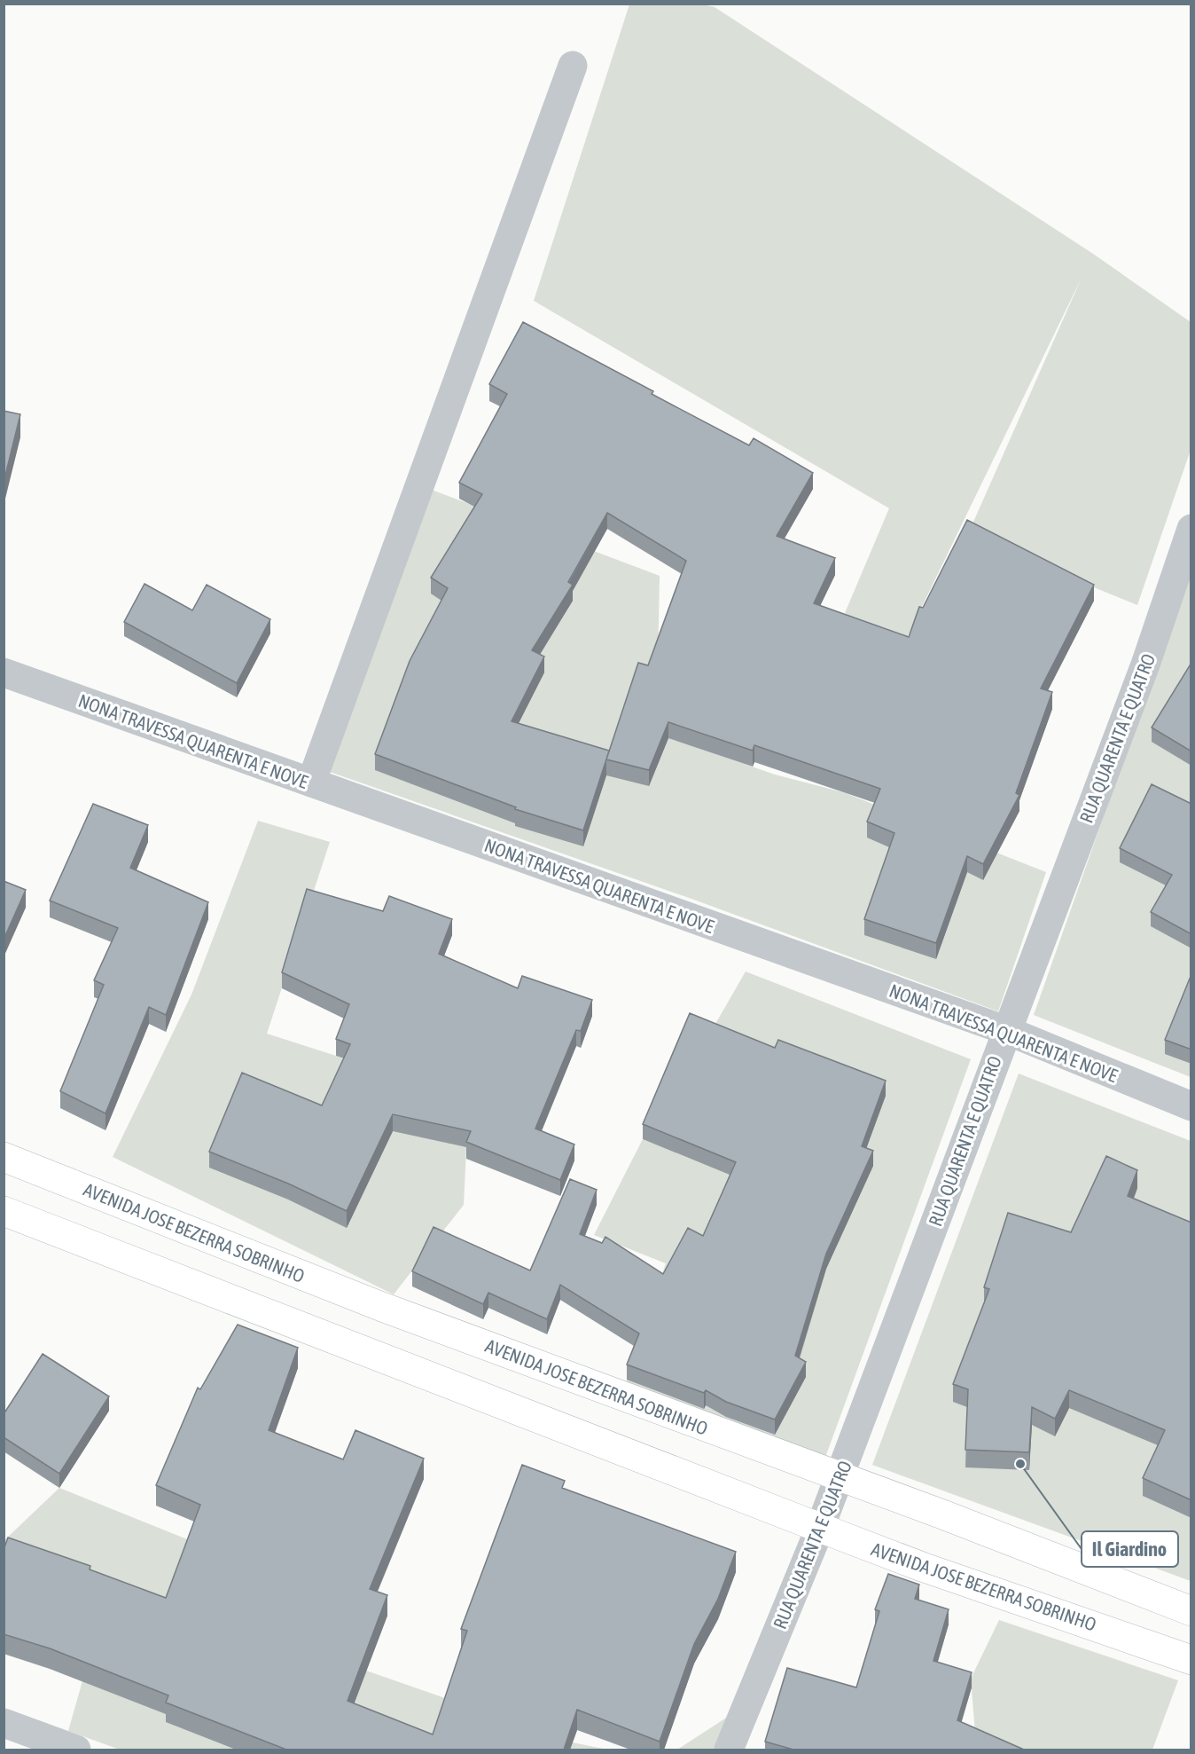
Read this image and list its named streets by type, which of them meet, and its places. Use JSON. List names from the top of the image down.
{
  "streets": {
    "main road": ["AVENIDA JOSE BEZERRA SOBRINHO"],
    "street": ["RUA QUARENTA E QUATRO", "NONA TRAVESSA QUARENTA E NOVE"]
  },
  "crossings": [
    ["RUA QUARENTA E QUATRO", "NONA TRAVESSA QUARENTA E NOVE"],
    ["RUA QUARENTA E QUATRO", "AVENIDA JOSE BEZERRA SOBRINHO"]
  ],
  "places": ["Il Giardino"]
}
